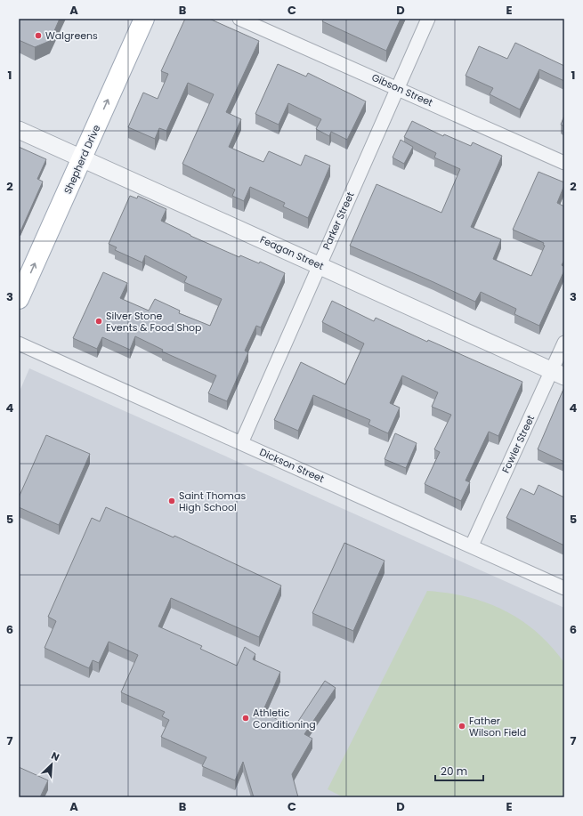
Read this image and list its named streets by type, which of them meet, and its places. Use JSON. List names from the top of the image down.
{
  "streets": {
    "main road": ["Shepherd Drive"],
    "street": [
      "Gibson Street",
      "Parker Street",
      "Feagan Street",
      "Fowler Street",
      "Dickson Street"
    ]
  },
  "crossings": [
    ["Gibson Street", "Parker Street"],
    ["Shepherd Drive", "Feagan Street"],
    ["Parker Street", "Feagan Street"],
    ["Parker Street", "Dickson Street"],
    ["Feagan Street", "Fowler Street"],
    ["Fowler Street", "Dickson Street"]
  ],
  "one_way": ["Shepherd Drive"],
  "places": [
    "Walgreens",
    "Silver Stone Events & Food Shop",
    "Saint Thomas High School",
    "Athletic Conditioning",
    "Father Wilson Field"
  ],
  "scale_bar": "20 m",
  "north": "top right",
  "grid": {
    "columns": [
      "A",
      "B",
      "C",
      "D",
      "E"
    ],
    "rows": [
      "1",
      "2",
      "3",
      "4",
      "5",
      "6",
      "7"
    ]
  }
}
